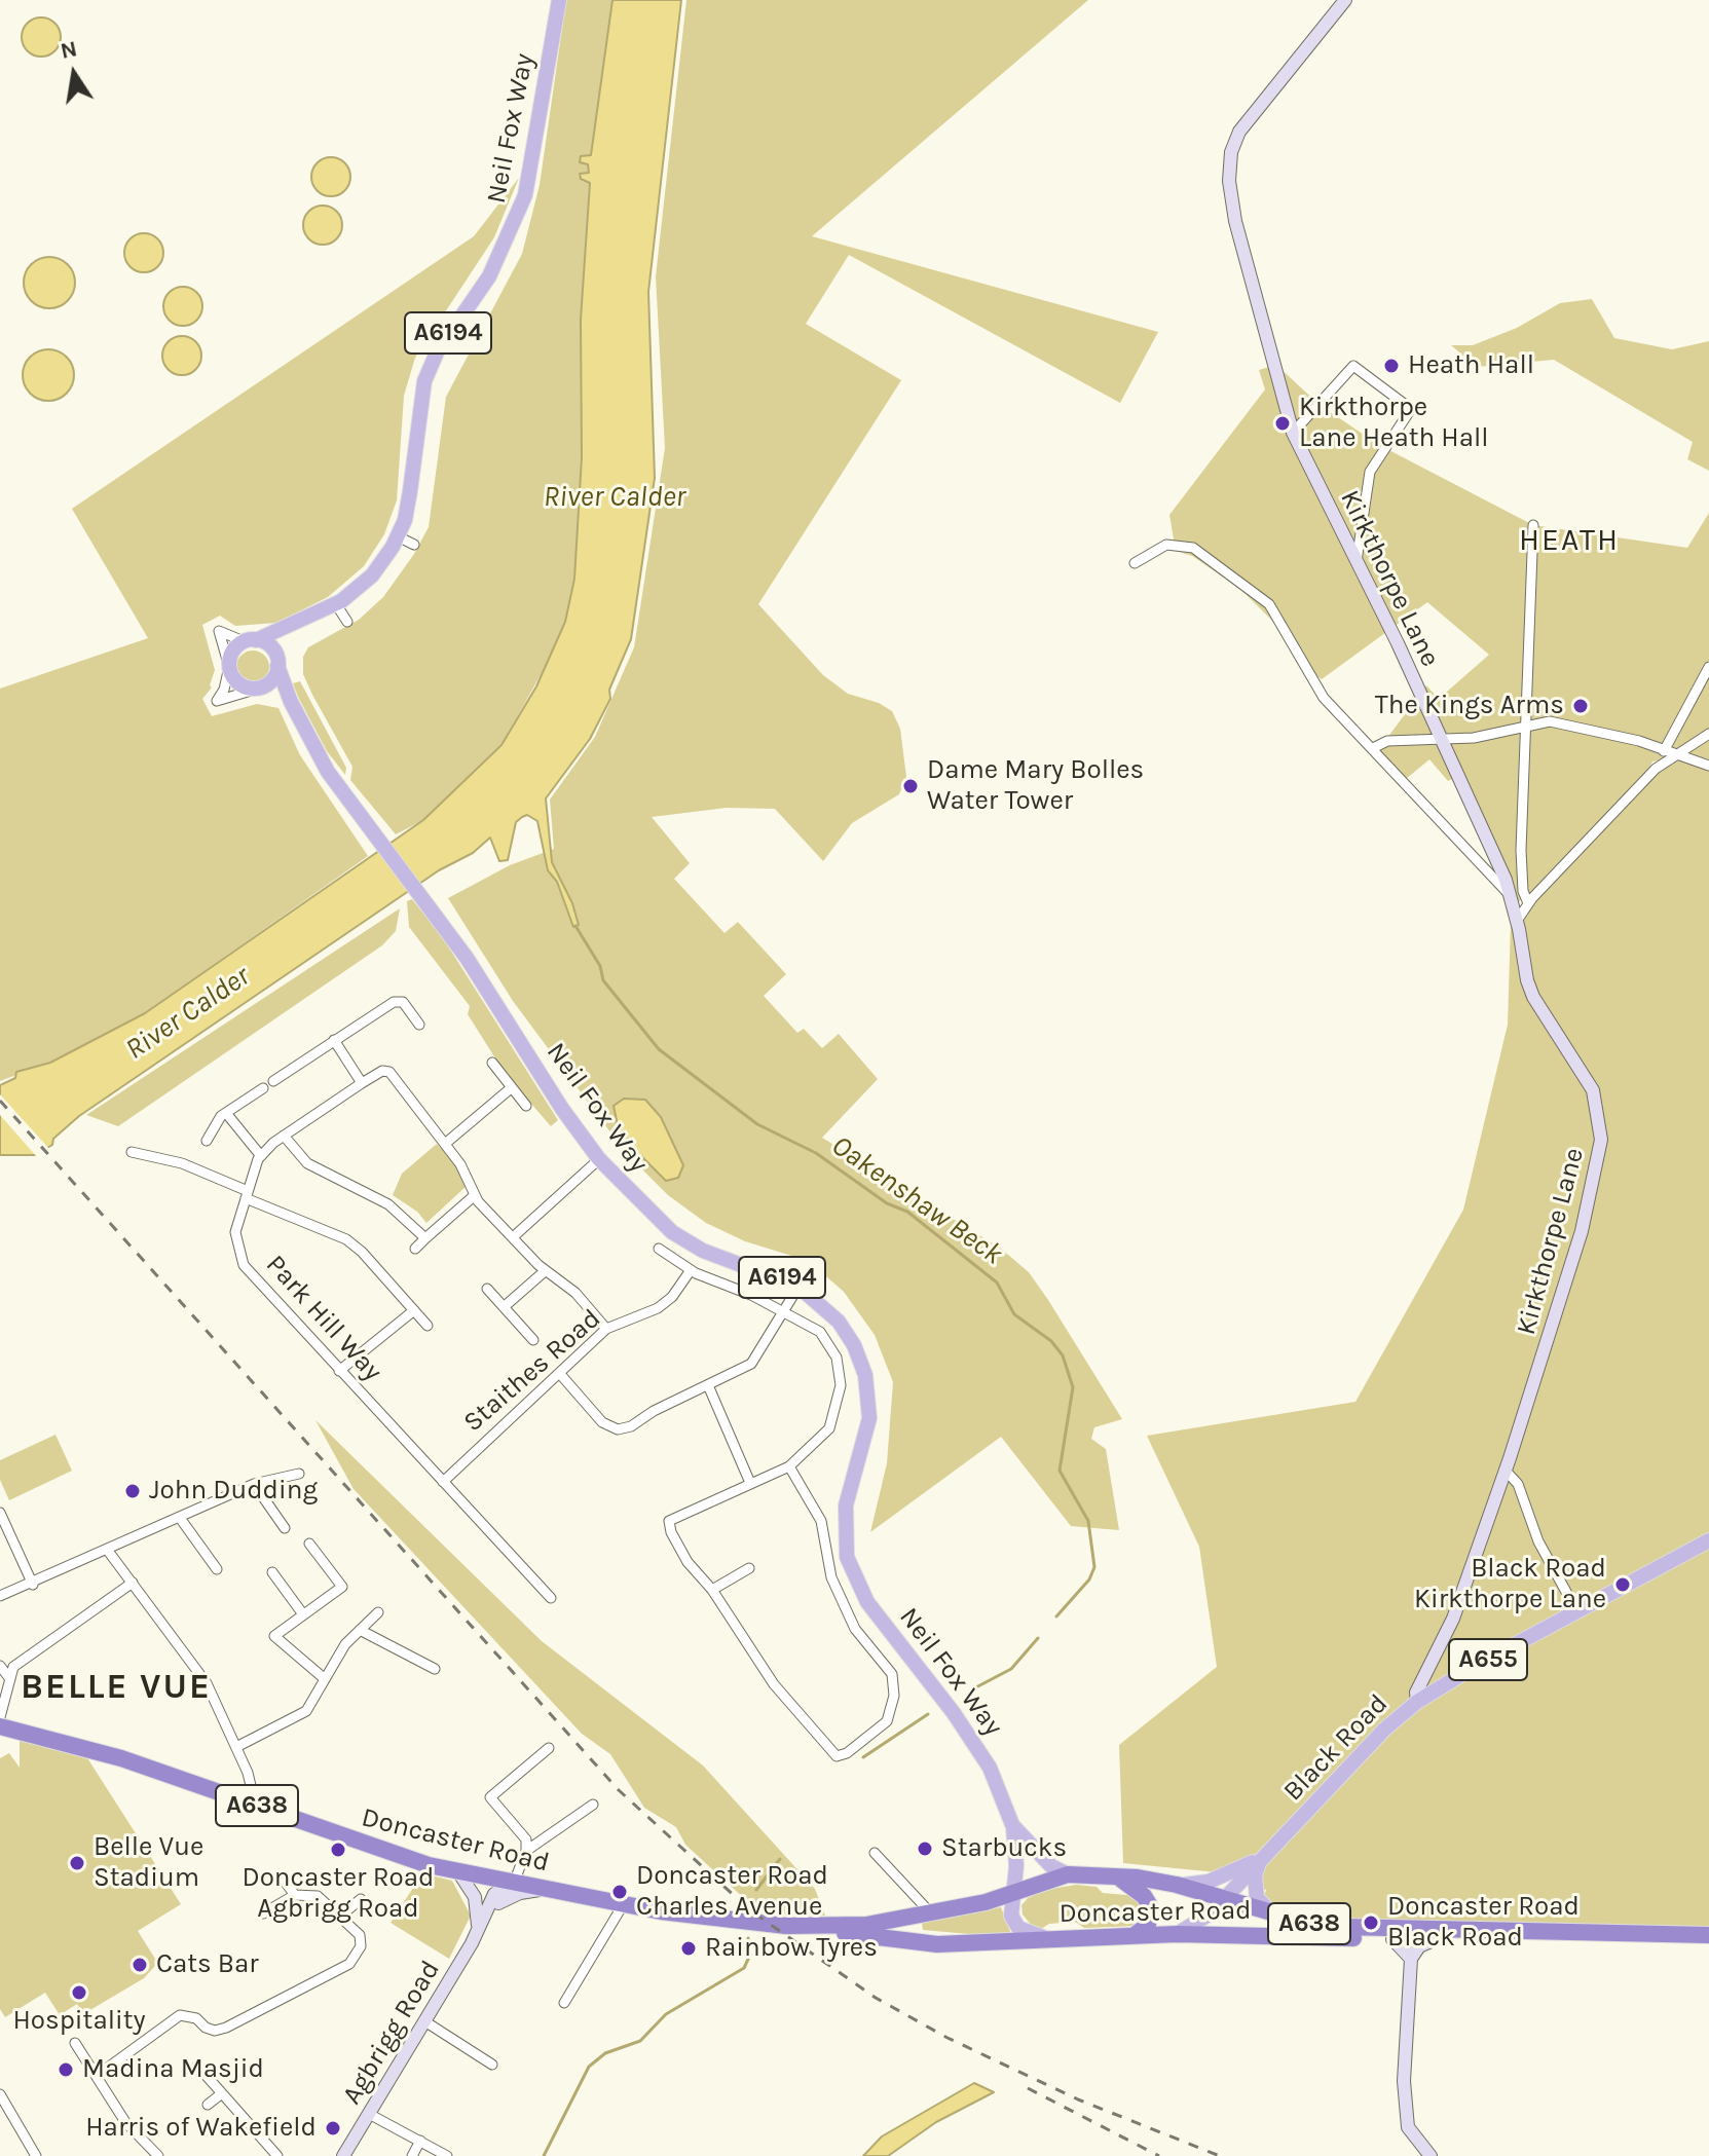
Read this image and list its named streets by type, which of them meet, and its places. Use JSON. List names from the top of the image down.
{
  "streets": {
    "highway": ["A638", "Doncaster Road"],
    "main road": [
      "Neil Fox Way",
      "A6194",
      "A655",
      "Black Road"
    ],
    "street": [
      "Kirkthorpe Lane",
      "Park Hill Way",
      "Staithes Road",
      "Agbrigg Road"
    ]
  },
  "crossings": [
    ["Neil Fox Way", "Doncaster Road"],
    ["Kirkthorpe Lane", "Black Road"],
    ["Park Hill Way", "Staithes Road"],
    ["Black Road", "Doncaster Road"],
    ["Doncaster Road", "Agbrigg Road"]
  ],
  "districts": ["HEATH", "BELLE VUE"],
  "water": ["River Calder", "Oakenshaw Beck"],
  "places": [
    "Heath Hall",
    "Kirkthorpe Lane Heath Hall",
    "The Kings Arms",
    "Dame Mary Bolles Water Tower",
    "John Dudding",
    "Black Road Kirkthorpe Lane",
    "Starbucks",
    "Doncaster Road Agbrigg Road",
    "Belle Vue Stadium",
    "Doncaster Road Charles Avenue",
    "Doncaster Road Black Road",
    "Rainbow Tyres",
    "Cats Bar",
    "Hospitality",
    "Madina Masjid",
    "Harris of Wakefield"
  ],
  "north": "top"
}
